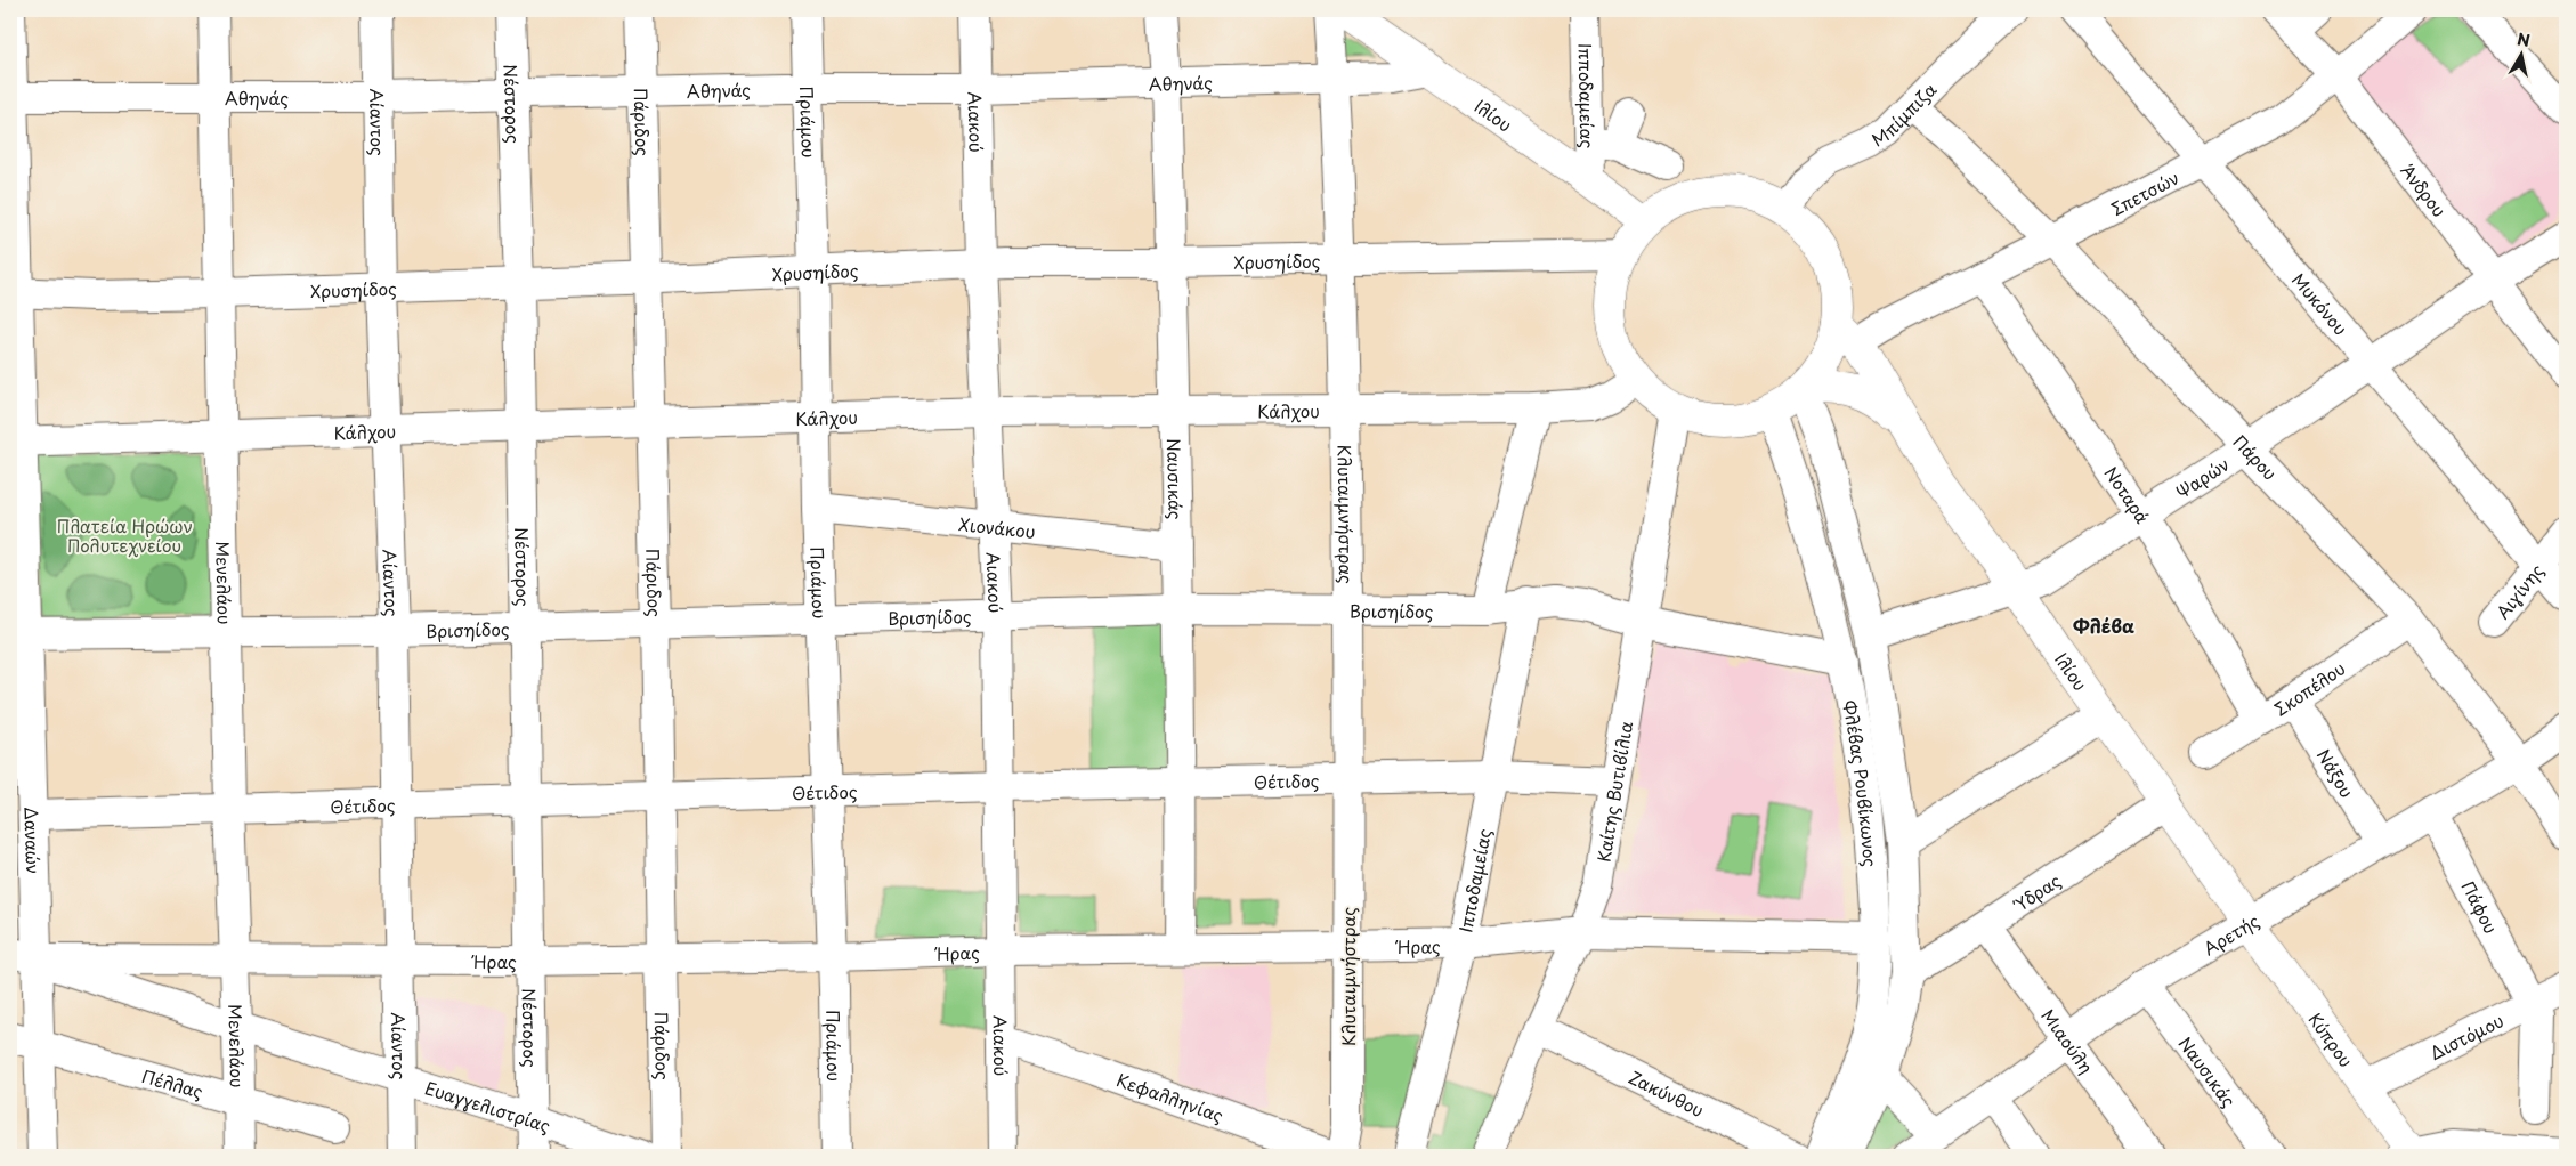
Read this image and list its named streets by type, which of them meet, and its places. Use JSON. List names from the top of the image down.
{
  "streets": {
    "main road": ["Ιλίου", "Κύπρου"],
    "street": [
      "Αθηνάς",
      "Ιπποδαμείας",
      "Νέστορος",
      "Μπίμπιζα",
      "Αίαντος",
      "Πάριδος",
      "Πριάμου",
      "Αιακού",
      "Άνδρου",
      "Σπετσών",
      "Χρυσηίδος",
      "Μυκόνου",
      "Κάλχου",
      "Πάρου",
      "Ψαρών",
      "Ναυσικάς",
      "Νοταρά",
      "Κλυταιμνήστρας",
      "Χιονάκου",
      "Μενελάου",
      "Αιγίνης",
      "Βρισηίδος",
      "Σκοπέλου",
      "Νάξου",
      "Θέτιδος",
      "Φλέβας Ρουβίκωνος",
      "Καίτης Βυτιβίλια",
      "Δαναών",
      "Ύδρας",
      "Πάφου",
      "Αρετής",
      "Ήρας",
      "Διστόμου",
      "Μιαούλη",
      "Πέλλας",
      "Ζακύνθου",
      "Κεφαλληνίας",
      "Ευαγγελιστρίας"
    ]
  },
  "crossings": [
    ["Αθηνάς", "Νέστορος"],
    ["Αθηνάς", "Ιλίου"],
    ["Αθηνάς", "Αίαντος"],
    ["Αθηνάς", "Πάριδος"],
    ["Αθηνάς", "Πριάμου"],
    ["Αθηνάς", "Αιακού"],
    ["Αθηνάς", "Ναυσικάς"],
    ["Αθηνάς", "Κλυταιμνήστρας"],
    ["Αθηνάς", "Μενελάου"],
    ["Αθηνάς", "Δαναών"],
    ["Ιπποδαμείας", "Ιλίου"],
    ["Ιπποδαμείας", "Βρισηίδος"],
    ["Ιπποδαμείας", "Θέτιδος"],
    ["Ιπποδαμείας", "Ήρας"],
    ["Νέστορος", "Χρυσηίδος"],
    ["Νέστορος", "Κάλχου"],
    ["Νέστορος", "Βρισηίδος"],
    ["Νέστορος", "Θέτιδος"],
    ["Νέστορος", "Ήρας"],
    ["Νέστορος", "Ευαγγελιστρίας"],
    ["Μπίμπιζα", "Πάρου"],
    ["Ιλίου", "Σπετσών"],
    ["Ιλίου", "Ψαρών"],
    ["Ιλίου", "Φλέβας Ρουβίκωνος"],
    ["Ιλίου", "Ύδρας"],
    ["Ιλίου", "Αρετής"],
    ["Ιλίου", "Κύπρου"],
    ["Αίαντος", "Χρυσηίδος"],
    ["Αίαντος", "Κάλχου"],
    ["Αίαντος", "Βρισηίδος"],
    ["Αίαντος", "Θέτιδος"],
    ["Αίαντος", "Ήρας"],
    ["Αίαντος", "Ευαγγελιστρίας"],
    ["Πάριδος", "Χρυσηίδος"],
    ["Πάριδος", "Κάλχου"],
    ["Πάριδος", "Βρισηίδος"],
    ["Πάριδος", "Θέτιδος"],
    ["Πάριδος", "Ήρας"],
    ["Πριάμου", "Χρυσηίδος"],
    ["Πριάμου", "Κάλχου"],
    ["Πριάμου", "Χιονάκου"],
    ["Πριάμου", "Βρισηίδος"],
    ["Πριάμου", "Θέτιδος"],
    ["Πριάμου", "Ήρας"],
    ["Αιακού", "Χρυσηίδος"],
    ["Αιακού", "Κάλχου"],
    ["Αιακού", "Χιονάκου"],
    ["Αιακού", "Βρισηίδος"],
    ["Αιακού", "Θέτιδος"],
    ["Αιακού", "Ήρας"],
    ["Αιακού", "Κεφαλληνίας"],
    ["Άνδρου", "Σπετσών"],
    ["Άνδρου", "Ψαρών"],
    ["Σπετσών", "Μυκόνου"],
    ["Σπετσών", "Πάρου"],
    ["Σπετσών", "Νοταρά"],
    ["Χρυσηίδος", "Ναυσικάς"],
    ["Χρυσηίδος", "Κλυταιμνήστρας"],
    ["Χρυσηίδος", "Μενελάου"],
    ["Χρυσηίδος", "Δαναών"],
    ["Μυκόνου", "Ψαρών"],
    ["Μυκόνου", "Αιγίνης"],
    ["Κάλχου", "Ναυσικάς"],
    ["Κάλχου", "Κλυταιμνήστρας"],
    ["Κάλχου", "Μενελάου"],
    ["Κάλχου", "Δαναών"],
    ["Πάρου", "Ψαρών"],
    ["Πάρου", "Σκοπέλου"],
    ["Πάρου", "Αρετής"],
    ["Ψαρών", "Νοταρά"],
    ["Ψαρών", "Φλέβας Ρουβίκωνος"],
    ["Ναυσικάς", "Χιονάκου"],
    ["Ναυσικάς", "Βρισηίδος"],
    ["Ναυσικάς", "Θέτιδος"],
    ["Ναυσικάς", "Αρετής"],
    ["Ναυσικάς", "Ήρας"],
    ["Νοταρά", "Σκοπέλου"],
    ["Κλυταιμνήστρας", "Βρισηίδος"],
    ["Κλυταιμνήστρας", "Θέτιδος"],
    ["Κλυταιμνήστρας", "Ήρας"],
    ["Μενελάου", "Βρισηίδος"],
    ["Μενελάου", "Θέτιδος"],
    ["Μενελάου", "Ήρας"],
    ["Μενελάου", "Πέλλας"],
    ["Μενελάου", "Ευαγγελιστρίας"],
    ["Βρισηίδος", "Φλέβας Ρουβίκωνος"],
    ["Βρισηίδος", "Καίτης Βυτιβίλια"],
    ["Βρισηίδος", "Δαναών"],
    ["Σκοπέλου", "Νάξου"],
    ["Νάξου", "Αρετής"],
    ["Θέτιδος", "Καίτης Βυτιβίλια"],
    ["Θέτιδος", "Δαναών"],
    ["Φλέβας Ρουβίκωνος", "Ύδρας"],
    ["Φλέβας Ρουβίκωνος", "Ήρας"],
    ["Καίτης Βυτιβίλια", "Ήρας"],
    ["Καίτης Βυτιβίλια", "Ζακύνθου"],
    ["Δαναών", "Ήρας"],
    ["Δαναών", "Πέλλας"],
    ["Δαναών", "Ευαγγελιστρίας"],
    ["Ύδρας", "Μιαούλη"],
    ["Πάφου", "Αρετής"],
    ["Πάφου", "Διστόμου"],
    ["Αρετής", "Κύπρου"],
    ["Αρετής", "Μιαούλη"],
    ["Ήρας", "Ευαγγελιστρίας"],
    ["Διστόμου", "Κύπρου"]
  ],
  "districts": ["Φλέβα"],
  "parks": ["Πλατεία Ηρώων Πολυτεχνείου"],
  "north": "top"
}
